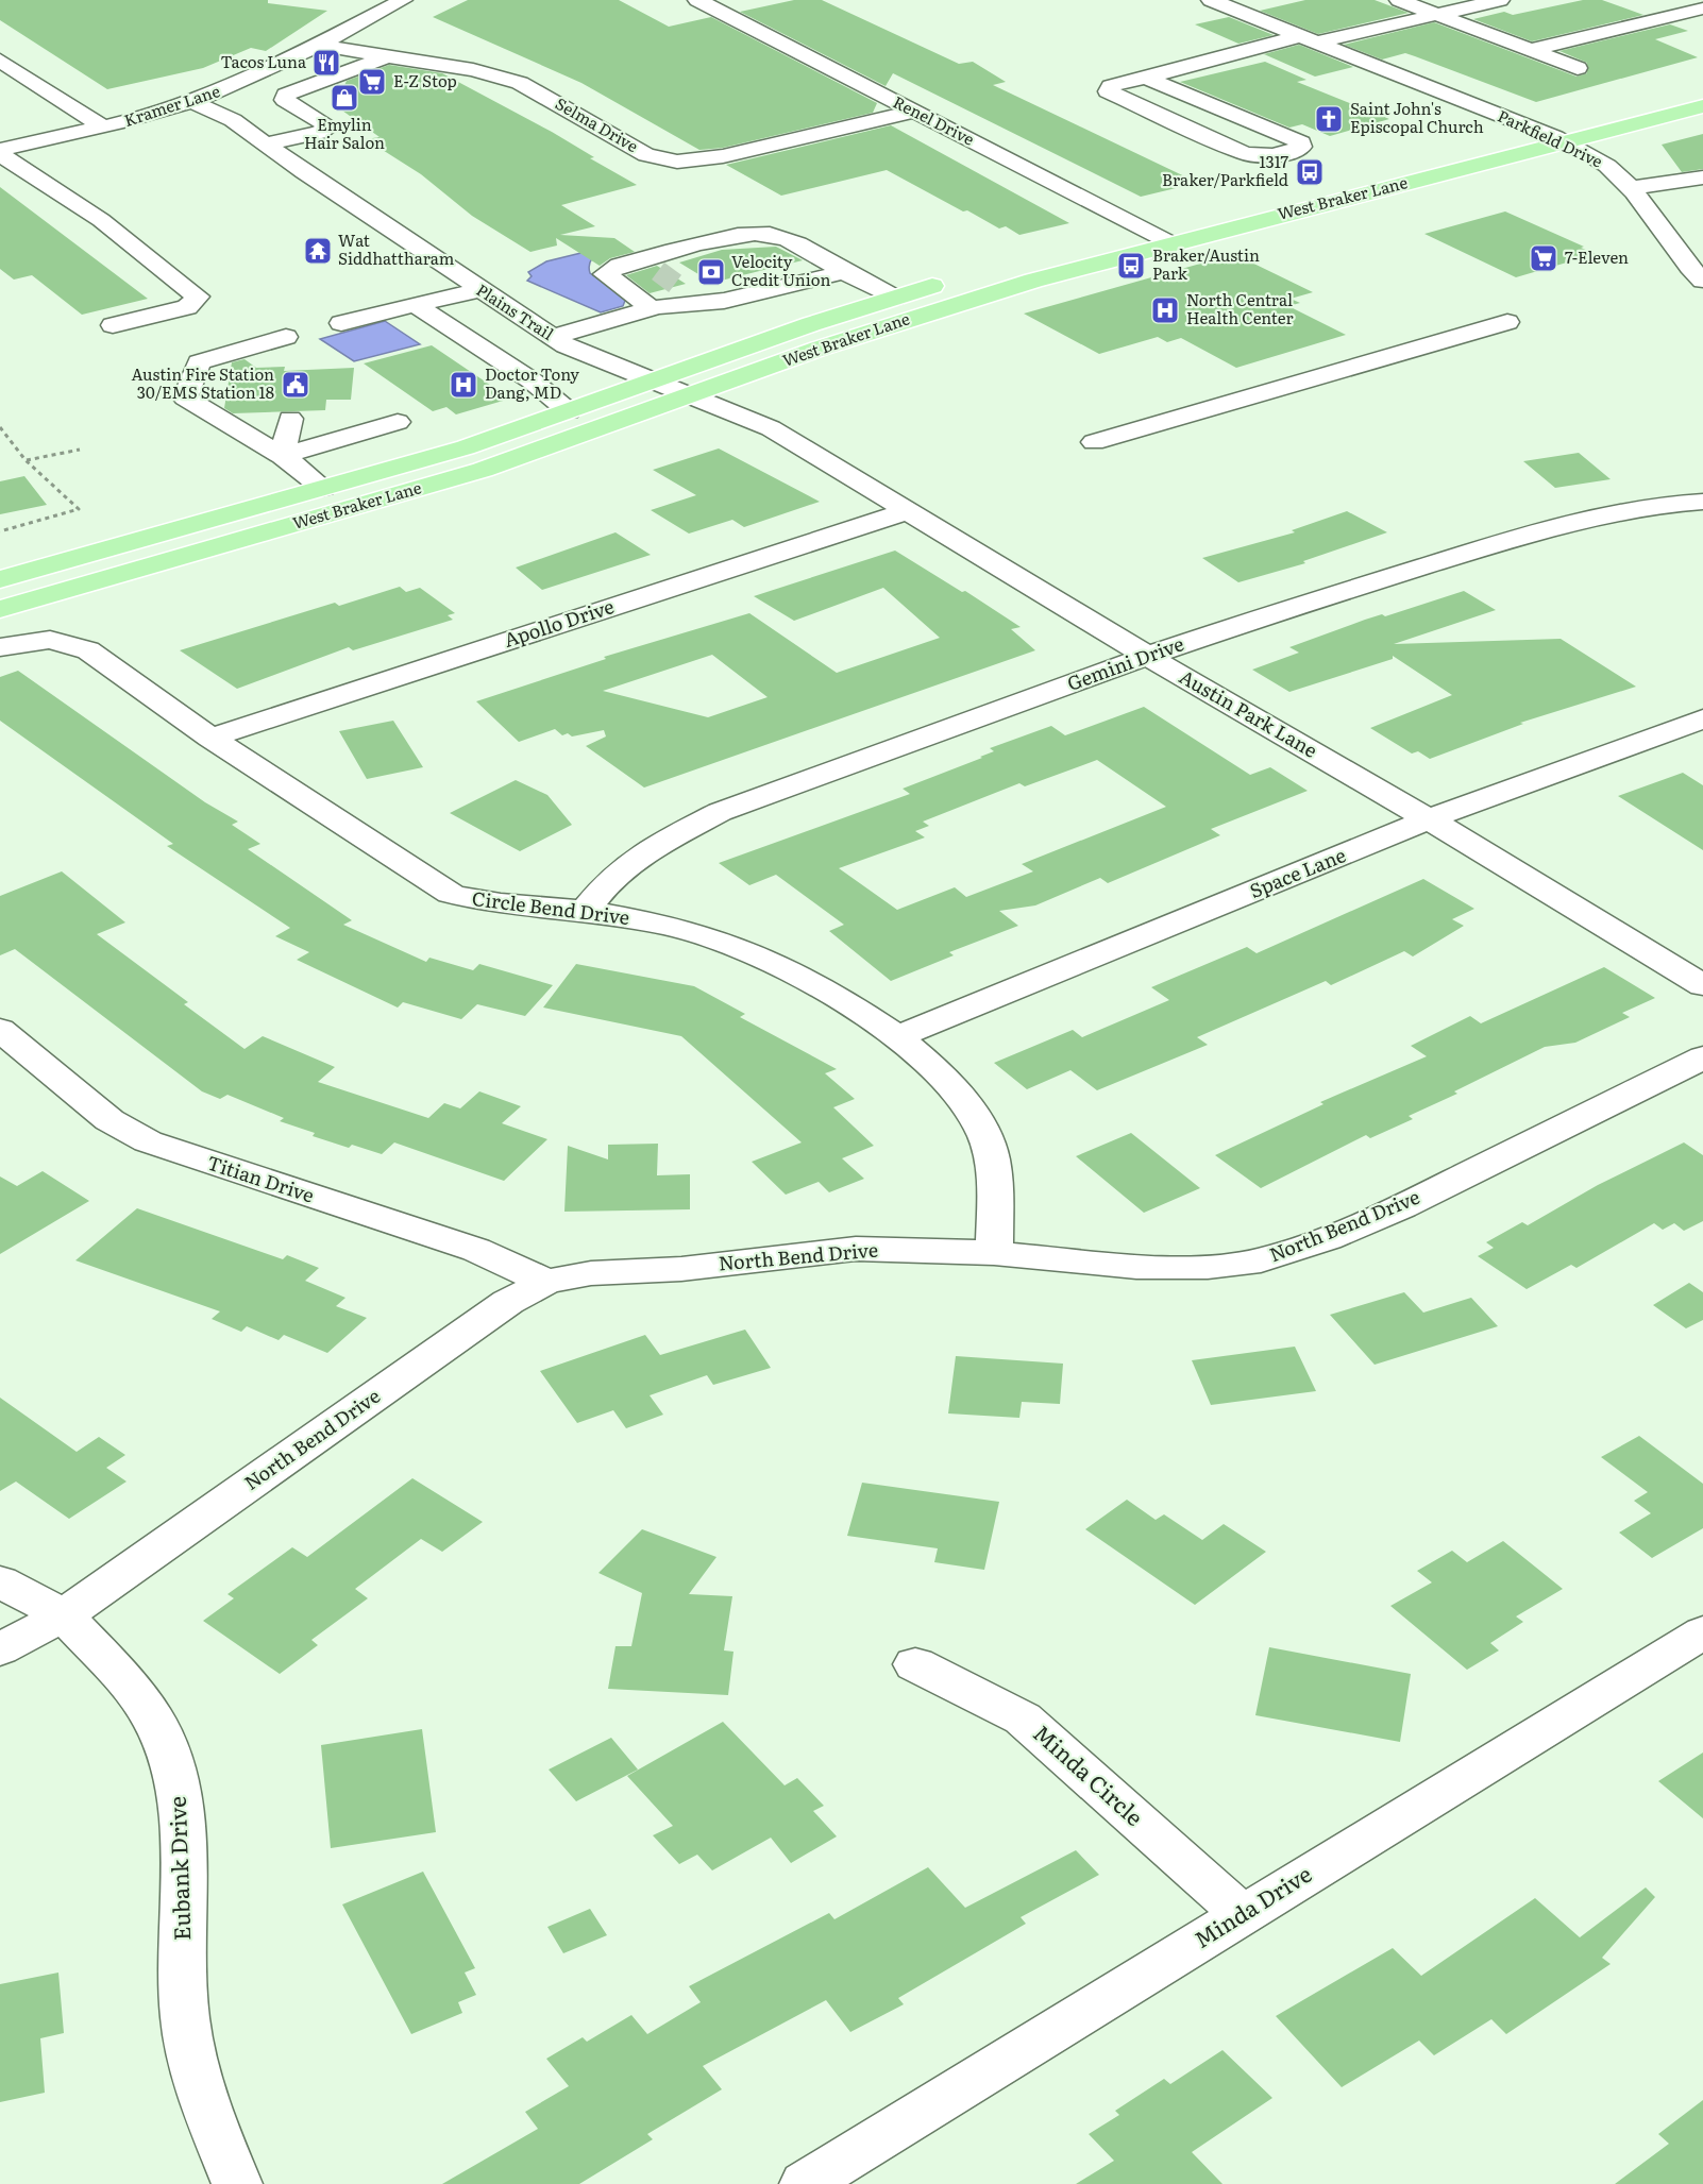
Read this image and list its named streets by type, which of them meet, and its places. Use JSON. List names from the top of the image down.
{
  "streets": {
    "main road": ["West Braker Lane"],
    "street": [
      "Kramer Lane",
      "Renel Drive",
      "Selma Drive",
      "Parkfield Drive",
      "Plains Trail",
      "Apollo Drive",
      "Gemini Drive",
      "Austin Park Lane",
      "Space Lane",
      "Circle Bend Drive",
      "Titian Drive",
      "North Bend Drive",
      "Minda Circle",
      "Eubank Drive",
      "Minda Drive"
    ]
  },
  "crossings": [
    ["Kramer Lane", "Selma Drive"],
    ["Kramer Lane", "Plains Trail"],
    ["Renel Drive", "Selma Drive"],
    ["Renel Drive", "West Braker Lane"],
    ["Parkfield Drive", "West Braker Lane"],
    ["West Braker Lane", "Plains Trail"],
    ["West Braker Lane", "Austin Park Lane"],
    ["Plains Trail", "Austin Park Lane"],
    ["Apollo Drive", "Austin Park Lane"],
    ["Apollo Drive", "Circle Bend Drive"],
    ["Gemini Drive", "Austin Park Lane"],
    ["Gemini Drive", "Circle Bend Drive"],
    ["Austin Park Lane", "Space Lane"],
    ["Space Lane", "Circle Bend Drive"],
    ["Circle Bend Drive", "North Bend Drive"],
    ["Titian Drive", "North Bend Drive"],
    ["North Bend Drive", "Eubank Drive"],
    ["Minda Circle", "Minda Drive"]
  ],
  "places": {
    "restaurant": ["Tacos Luna"],
    "supermarket": ["E-Z Stop", "7-Eleven"],
    "shop": ["Emylin Hair Salon"],
    "church": ["Saint John's Episcopal Church"],
    "bus stop": ["1317 Braker/Parkfield", "Braker/Austin Park"],
    "temple": ["Wat Siddhattharam"],
    "bank": ["Velocity Credit Union"],
    "hospital": ["North Central Health Center", "Doctor Tony Dang, MD"],
    "public building": ["Austin Fire Station 30/EMS Station 18"]
  }
}
